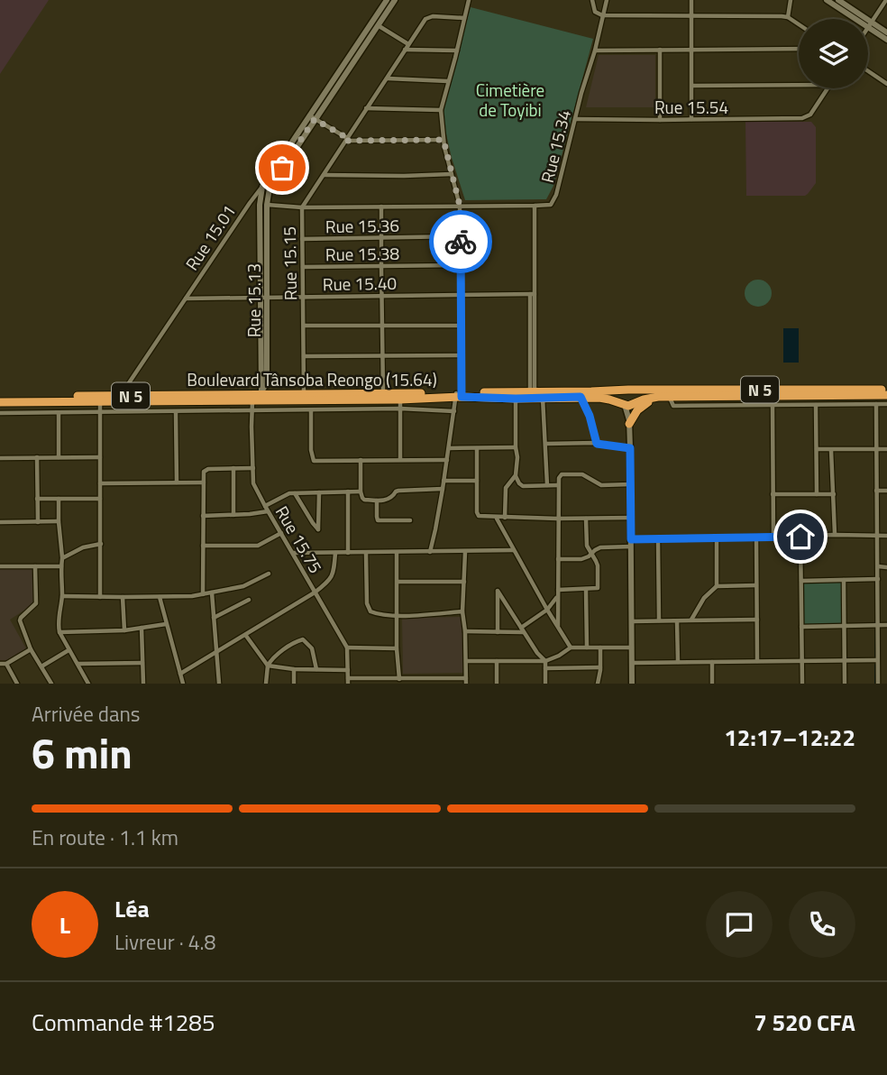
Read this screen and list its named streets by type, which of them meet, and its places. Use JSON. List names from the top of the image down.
{
  "streets": {
    "highway": ["Boulevard Tânsoba Reongo (15.64)", "N 5"],
    "main road": ["Rue 15.01", "Rue 15.13"],
    "street": [
      "Rue 15.54",
      "Rue 15.34",
      "Rue 15.36",
      "Rue 15.38",
      "Rue 15.15",
      "Rue 15.40",
      "Rue 15.75"
    ]
  },
  "crossings": [
    ["Rue 15.54", "Rue 15.34"],
    ["Rue 15.34", "Rue 15.40"],
    ["Rue 15.34", "Boulevard Tânsoba Reongo (15.64)"],
    ["Rue 15.34", "N 5"],
    ["Rue 15.36", "Rue 15.15"],
    ["Rue 15.01", "Rue 15.40"],
    ["Rue 15.01", "Rue 15.13"],
    ["Rue 15.01", "Boulevard Tânsoba Reongo (15.64)"],
    ["Rue 15.38", "Rue 15.15"],
    ["Rue 15.15", "Rue 15.40"],
    ["Rue 15.15", "Boulevard Tânsoba Reongo (15.64)"],
    ["Rue 15.40", "Rue 15.13"],
    ["Rue 15.13", "Boulevard Tânsoba Reongo (15.64)"],
    ["Boulevard Tânsoba Reongo (15.64)", "N 5"],
    ["N 5", "Rue 15.75"]
  ],
  "parks": ["Cimetière de Toyibi"],
  "page": {
    "heading": ["6 min", "Arrivée dans", "12:17–12:22"],
    "panel": [
      "Léa",
      "Livreur · 4.8",
      "Commande #1285",
      "7 520 CFA"
    ],
    "bar": "En route · 1.1 km",
    "round": "L"
  }
}
